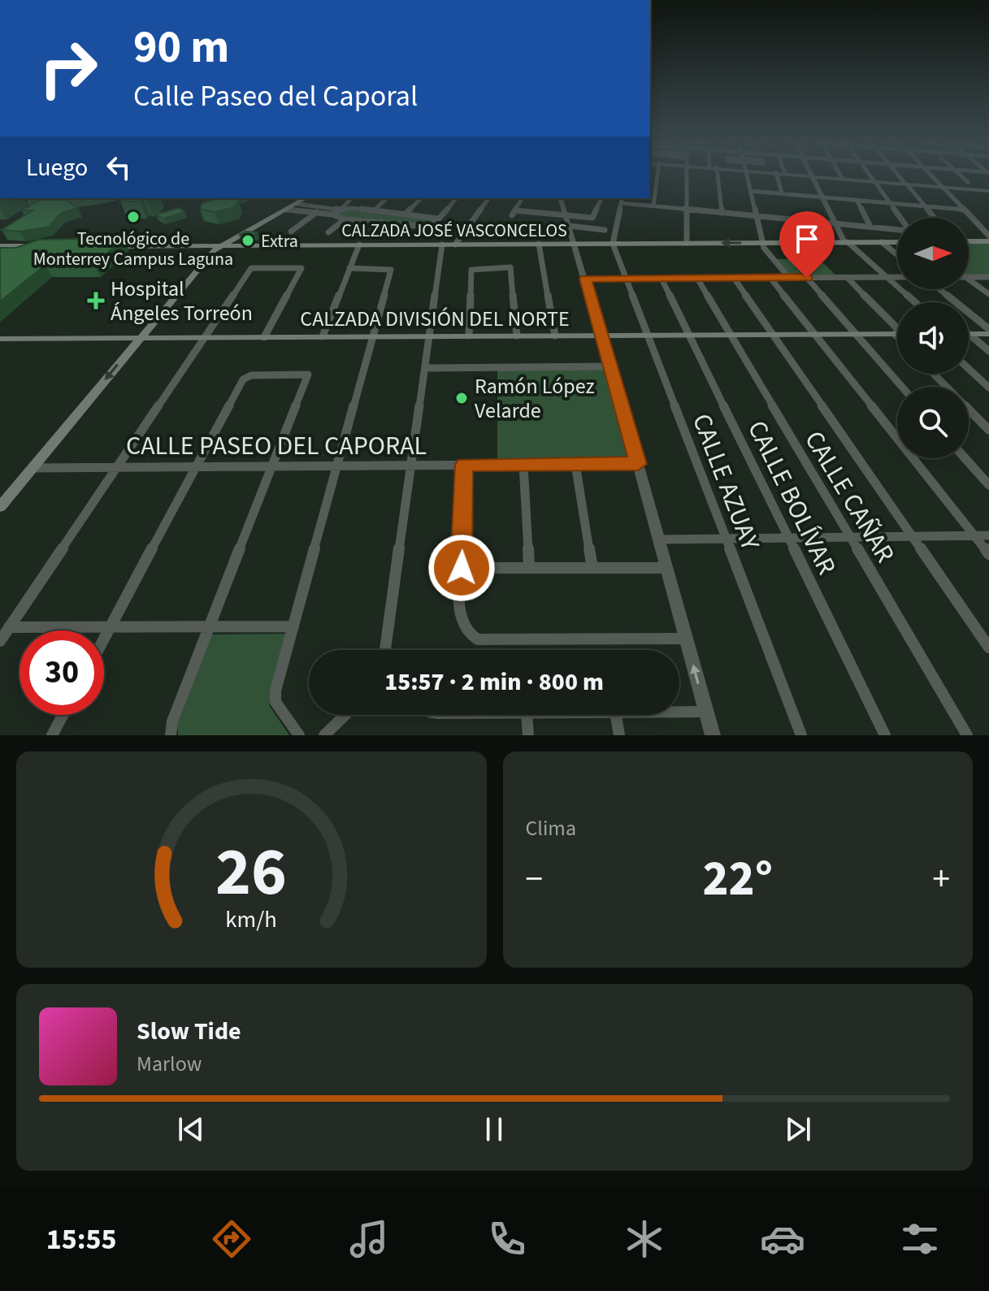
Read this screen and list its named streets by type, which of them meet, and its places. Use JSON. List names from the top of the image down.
{
  "streets": {
    "main road": ["CALZADA JOSÉ VASCONCELOS", "CALZADA DIVISIÓN DEL NORTE"],
    "street": [
      "CALLE PASEO DEL CAPORAL",
      "CALLE AZUAY",
      "CALLE CAÑAR",
      "CALLE BOLÍVAR"
    ]
  },
  "crossings": [
    ["CALZADA JOSÉ VASCONCELOS", "CALLE AZUAY"],
    ["CALZADA DIVISIÓN DEL NORTE", "CALLE AZUAY"],
    ["CALZADA DIVISIÓN DEL NORTE", "CALLE CAÑAR"],
    ["CALZADA DIVISIÓN DEL NORTE", "CALLE BOLÍVAR"]
  ],
  "places": {
    "other": ["Tecnológico de Monterrey Campus Laguna", "Extra", "Ramón López Velarde"],
    "health": ["Hospital Ángeles Torreón"]
  },
  "north": "right",
  "page": {
    "turn": ["90 m", "Calle Paseo del Caporal"],
    "then": "Luego",
    "limit": "30",
    "trip": "15:57 · 2 min · 800 m",
    "tile": "Clima",
    "heat": ["−", "22°", "+"],
    "song": ["Slow Tide", "Marlow"],
    "tabs": "15:55",
    "gauge": ["26", "km/h"]
  }
}
